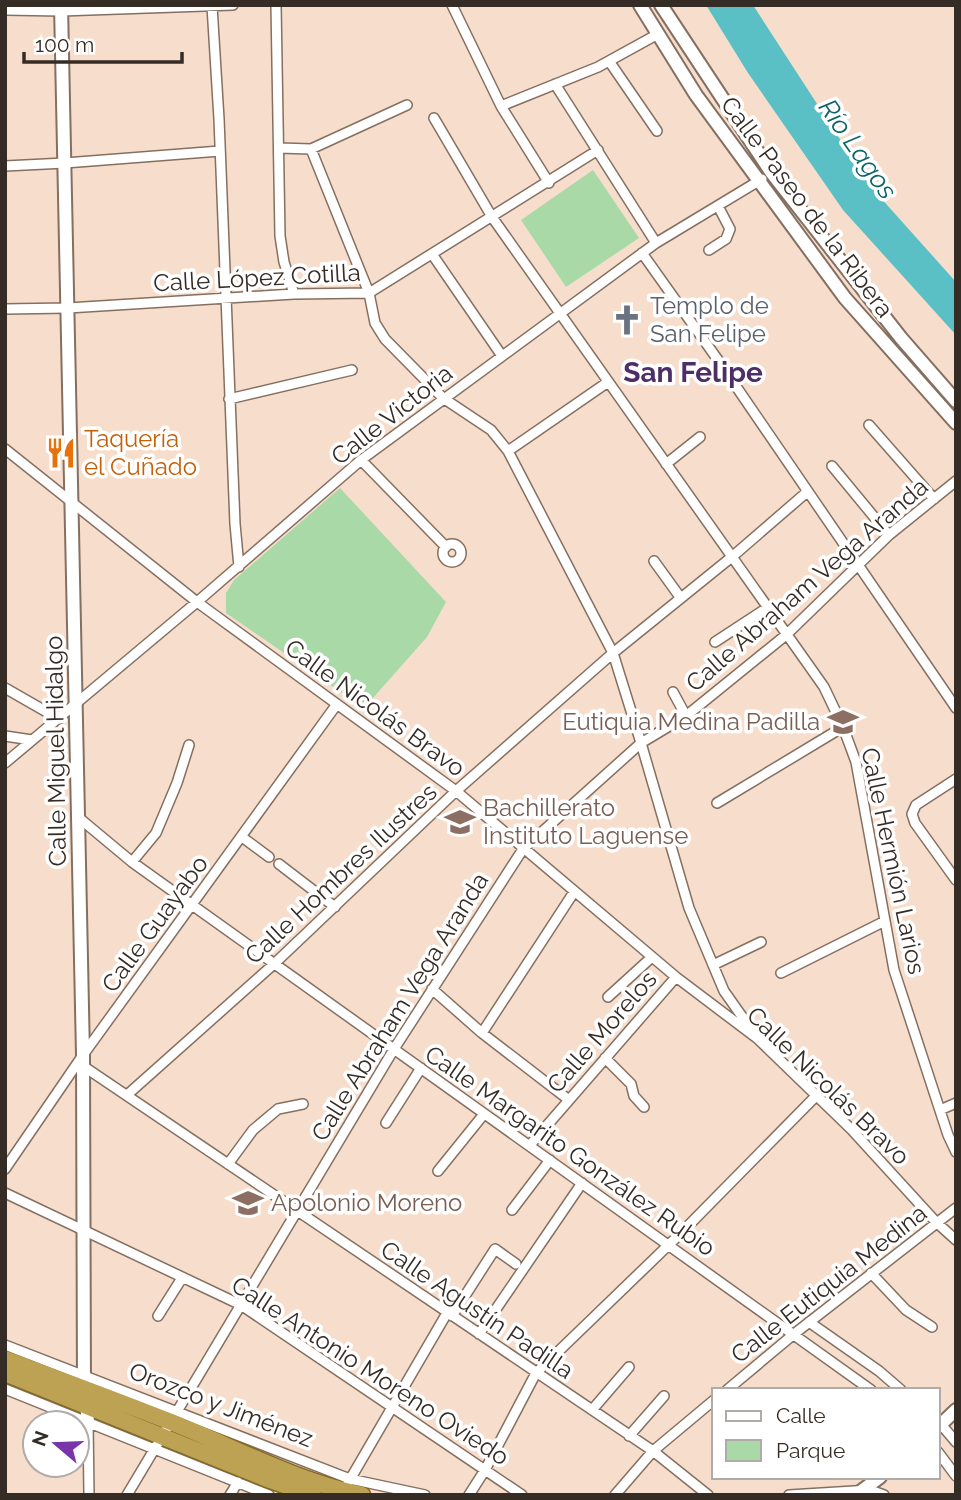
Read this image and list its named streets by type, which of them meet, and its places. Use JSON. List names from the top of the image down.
{
  "streets": {
    "highway": ["Orozco y Jiménez"],
    "street": [
      "Calle Paseo de la Ribera",
      "Calle López Cotilla",
      "Calle Victoria",
      "Calle Abraham Vega Aranda",
      "Calle Nicolás Bravo",
      "Calle Miguel Hidalgo",
      "Calle Hermión Larios",
      "Calle Hombres Ilustres",
      "Calle Guayabo",
      "Calle Morelos",
      "Calle Margarito González Rubio",
      "Calle Eutiquia Medina",
      "Calle Agustín Padilla",
      "Calle Antonio Moreno Oviedo"
    ]
  },
  "crossings": [
    ["Calle Paseo de la Ribera", "Calle Victoria"],
    ["Calle López Cotilla", "Calle Miguel Hidalgo"],
    ["Calle López Cotilla", "Calle Hermión Larios"],
    ["Calle Victoria", "Calle Nicolás Bravo"],
    ["Calle Victoria", "Calle Miguel Hidalgo"],
    ["Calle Victoria", "Calle Hermión Larios"],
    ["Calle Abraham Vega Aranda", "Calle Nicolás Bravo"],
    ["Calle Abraham Vega Aranda", "Calle Hermión Larios"],
    ["Calle Abraham Vega Aranda", "Calle Margarito González Rubio"],
    ["Calle Abraham Vega Aranda", "Calle Agustín Padilla"],
    ["Calle Abraham Vega Aranda", "Calle Antonio Moreno Oviedo"],
    ["Calle Abraham Vega Aranda", "Orozco y Jiménez"],
    ["Calle Nicolás Bravo", "Calle Miguel Hidalgo"],
    ["Calle Nicolás Bravo", "Calle Hombres Ilustres"],
    ["Calle Nicolás Bravo", "Calle Guayabo"],
    ["Calle Nicolás Bravo", "Calle Morelos"],
    ["Calle Nicolás Bravo", "Calle Eutiquia Medina"],
    ["Calle Miguel Hidalgo", "Calle Guayabo"],
    ["Calle Miguel Hidalgo", "Calle Margarito González Rubio"],
    ["Calle Miguel Hidalgo", "Calle Agustín Padilla"],
    ["Calle Miguel Hidalgo", "Calle Antonio Moreno Oviedo"],
    ["Calle Miguel Hidalgo", "Orozco y Jiménez"],
    ["Calle Hermión Larios", "Calle Hombres Ilustres"],
    ["Calle Hombres Ilustres", "Calle Margarito González Rubio"],
    ["Calle Hombres Ilustres", "Calle Agustín Padilla"],
    ["Calle Guayabo", "Calle Margarito González Rubio"],
    ["Calle Guayabo", "Calle Agustín Padilla"],
    ["Calle Morelos", "Calle Margarito González Rubio"],
    ["Calle Margarito González Rubio", "Calle Eutiquia Medina"]
  ],
  "districts": ["San Felipe"],
  "water": ["Río Lagos"],
  "places": {
    "church": ["Templo de San Felipe"],
    "restaurant": ["Taquería el Cuñado"],
    "school or university": ["Eutiquia Medina Padilla", "Bachillerato Instituto Laguense", "Apolonio Moreno"]
  },
  "legend": ["Calle", "Parque"],
  "scale_bar": "100 m",
  "north": "left"
}
